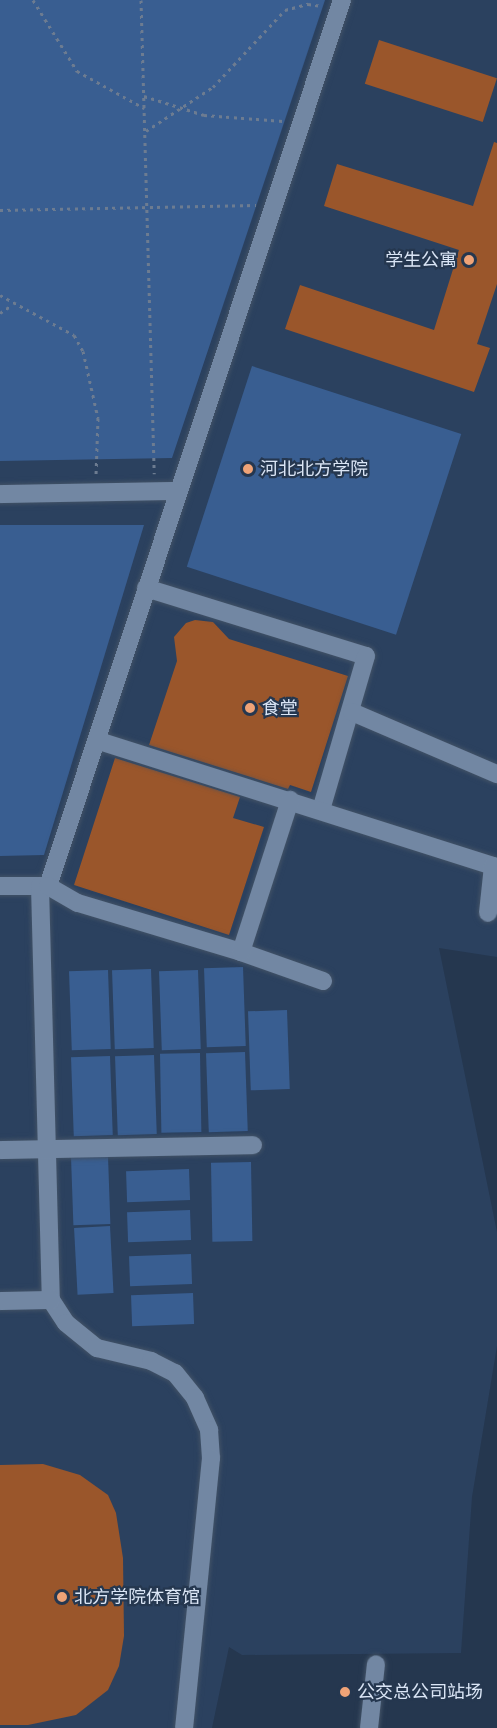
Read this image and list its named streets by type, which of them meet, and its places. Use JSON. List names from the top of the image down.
{
  "places": [
    "学生公寓",
    "河北北方学院",
    "食堂",
    "北方学院体育馆",
    "公交总公司站场"
  ]
}
